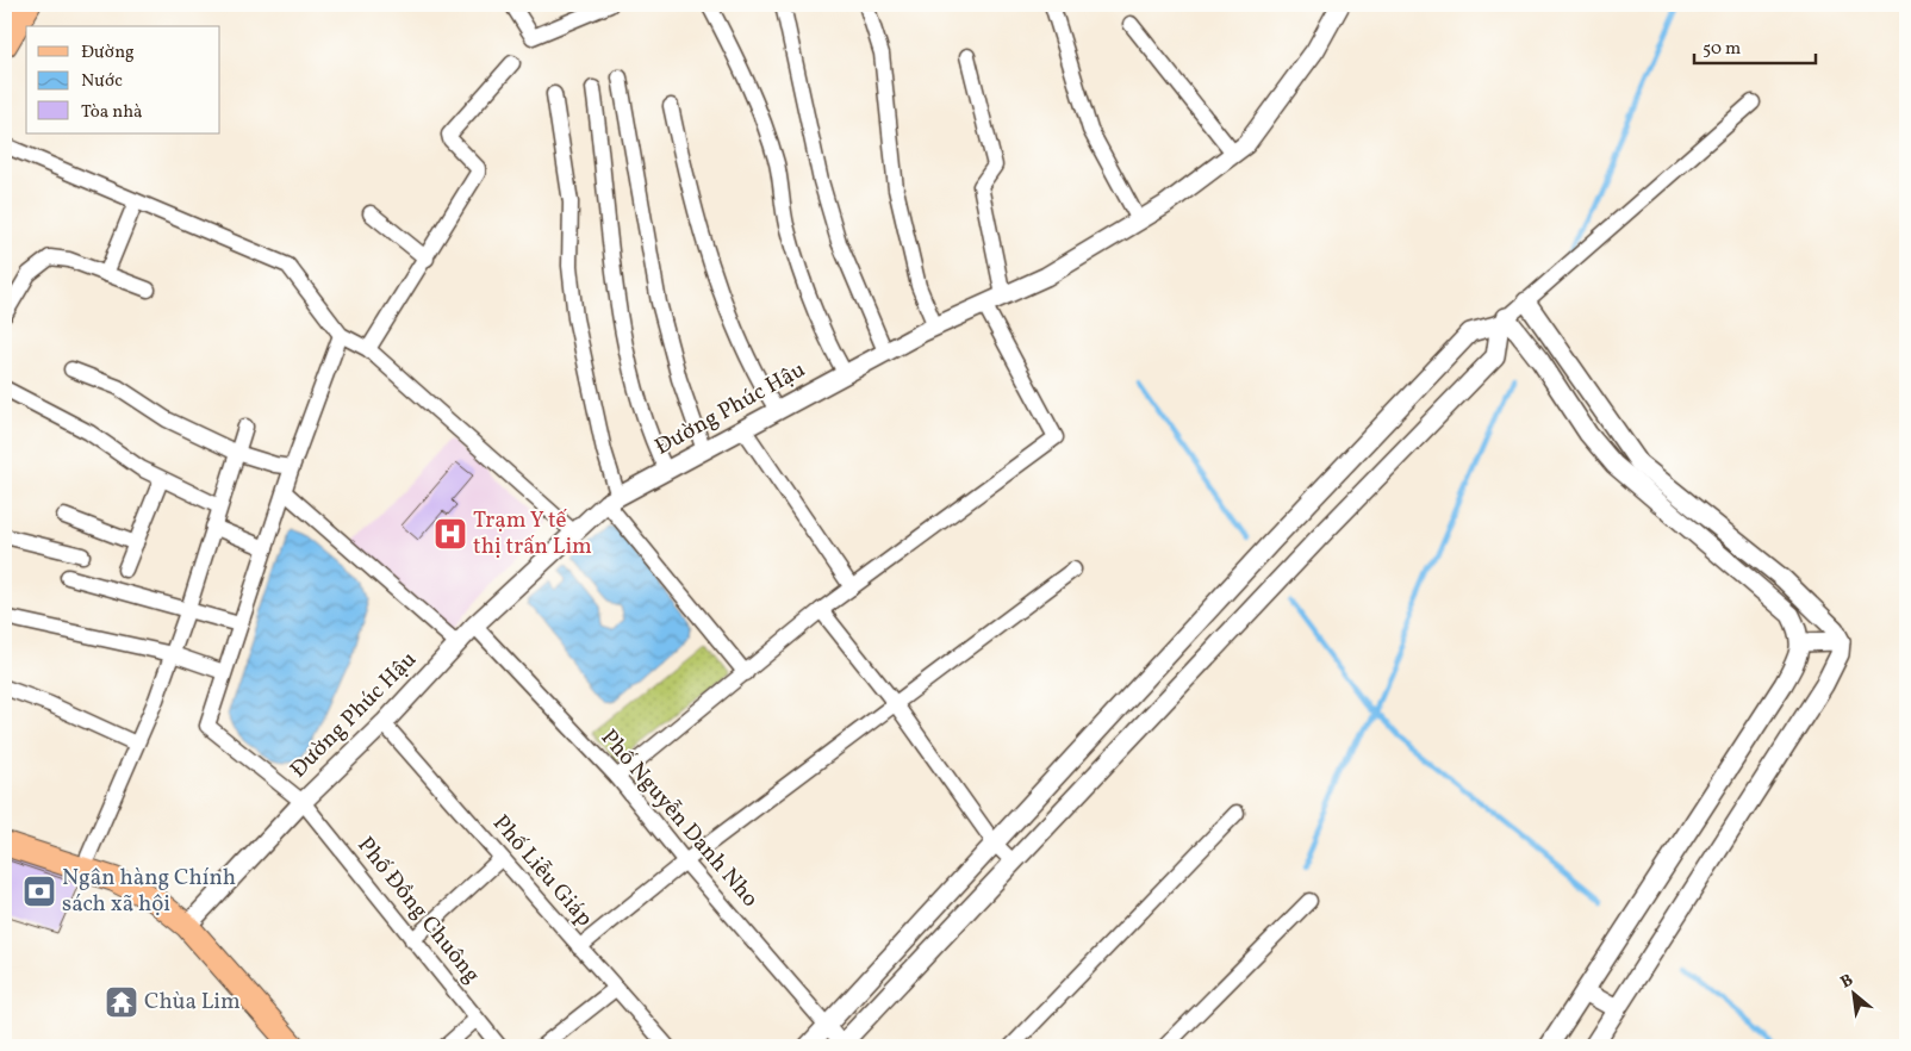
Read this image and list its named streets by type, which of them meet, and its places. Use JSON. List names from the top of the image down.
{
  "streets": {
    "street": [
      "Đường Phúc Hậu",
      "Phố Nguyễn Danh Nho",
      "Phố Liễu Giáp",
      "Phố Đồng Chuông"
    ]
  },
  "crossings": [
    ["Đường Phúc Hậu", "Phố Nguyễn Danh Nho"],
    ["Đường Phúc Hậu", "Phố Liễu Giáp"],
    ["Đường Phúc Hậu", "Phố Đồng Chuông"]
  ],
  "places": {
    "hospital": ["Trạm Y tế thị trấn Lim"],
    "bank": ["Ngân hàng Chính sách xã hội"],
    "temple": ["Chùa Lim"]
  },
  "legend": ["Đường", "Nước", "Tòa nhà"],
  "scale_bar": "50 m",
  "north": "top left"
}
